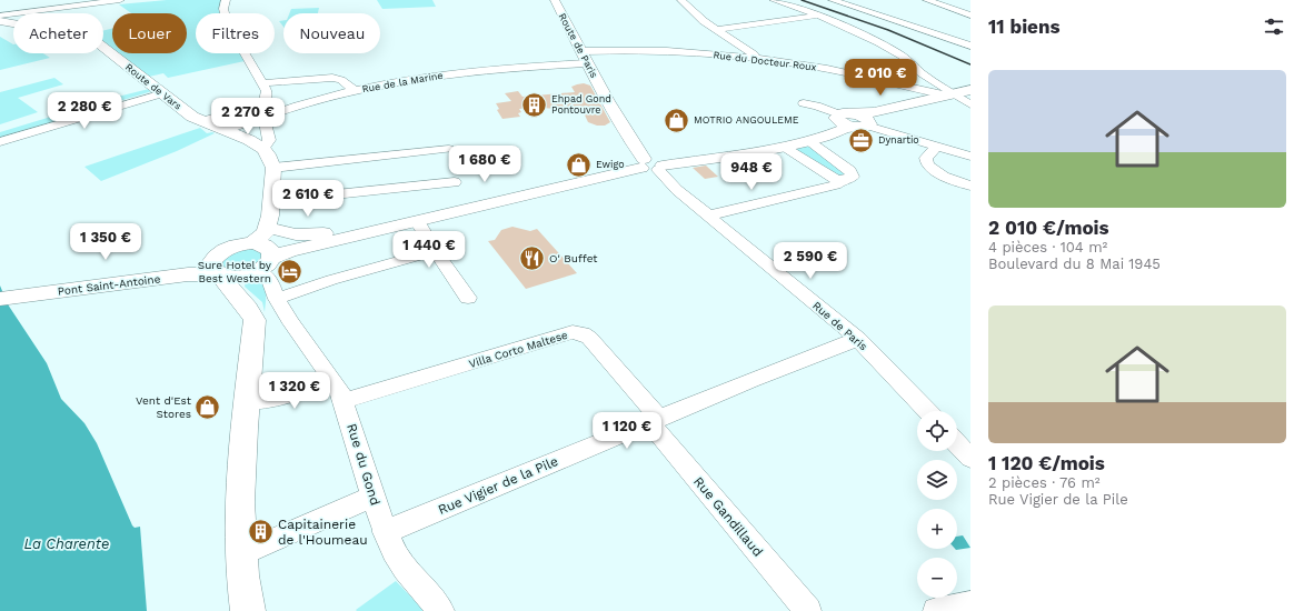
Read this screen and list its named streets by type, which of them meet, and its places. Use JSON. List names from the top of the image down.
{
  "streets": {
    "main road": ["Route de Paris", "Route de Vars", "Pont Saint-Antoine"],
    "street": [
      "Rue du Docteur Roux",
      "Rue de la Marine",
      "Rue de Paris",
      "Villa Corto Maltese",
      "Rue du Gond",
      "Rue Vigier de la Pile",
      "Rue Gandillaud"
    ]
  },
  "crossings": [
    ["Route de Paris", "Rue du Docteur Roux"],
    ["Route de Paris", "Rue de la Marine"],
    ["Route de Paris", "Rue de Paris"],
    ["Rue du Docteur Roux", "Rue de la Marine"],
    ["Rue de la Marine", "Route de Vars"],
    ["Pont Saint-Antoine", "Rue du Gond"],
    ["Rue de Paris", "Rue Vigier de la Pile"],
    ["Villa Corto Maltese", "Rue du Gond"],
    ["Villa Corto Maltese", "Rue Vigier de la Pile"],
    ["Villa Corto Maltese", "Rue Gandillaud"],
    ["Rue du Gond", "Rue Vigier de la Pile"],
    ["Rue Vigier de la Pile", "Rue Gandillaud"]
  ],
  "water": ["La Charente"],
  "places": {
    "building": ["Ehpad Gond Pontouvre", "Capitainerie de l'Houmeau"],
    "shop": ["MOTRIO ANGOULEME", "Ewigo", "Vent d'Est Stores"],
    "office": ["Dynartio"],
    "restaurant": ["O' Buffet"],
    "hotel": ["Sure Hotel by Best Western"]
  },
  "page": {
    "heading": "11 biens",
    "chip": [
      "Acheter",
      "Louer",
      "Filtres",
      "Nouveau"
    ],
    "list": [
      {
        "name": "2 010 €/mois",
        "note": "4 pièces · 104 m² · Boulevard du 8 Mai 1945"
      },
      {
        "name": "1 120 €/mois",
        "note": "2 pièces · 76 m² · Rue Vigier de la Pile"
      }
    ],
    "price": [
      "2 010 €",
      "2 280 €",
      "2 270 €",
      "1 680 €",
      "948 €",
      "2 610 €",
      "1 350 €",
      "1 440 €",
      "2 590 €",
      "1 320 €",
      "1 120 €"
    ],
    "map_buttons": ["+", "−"]
  }
}
